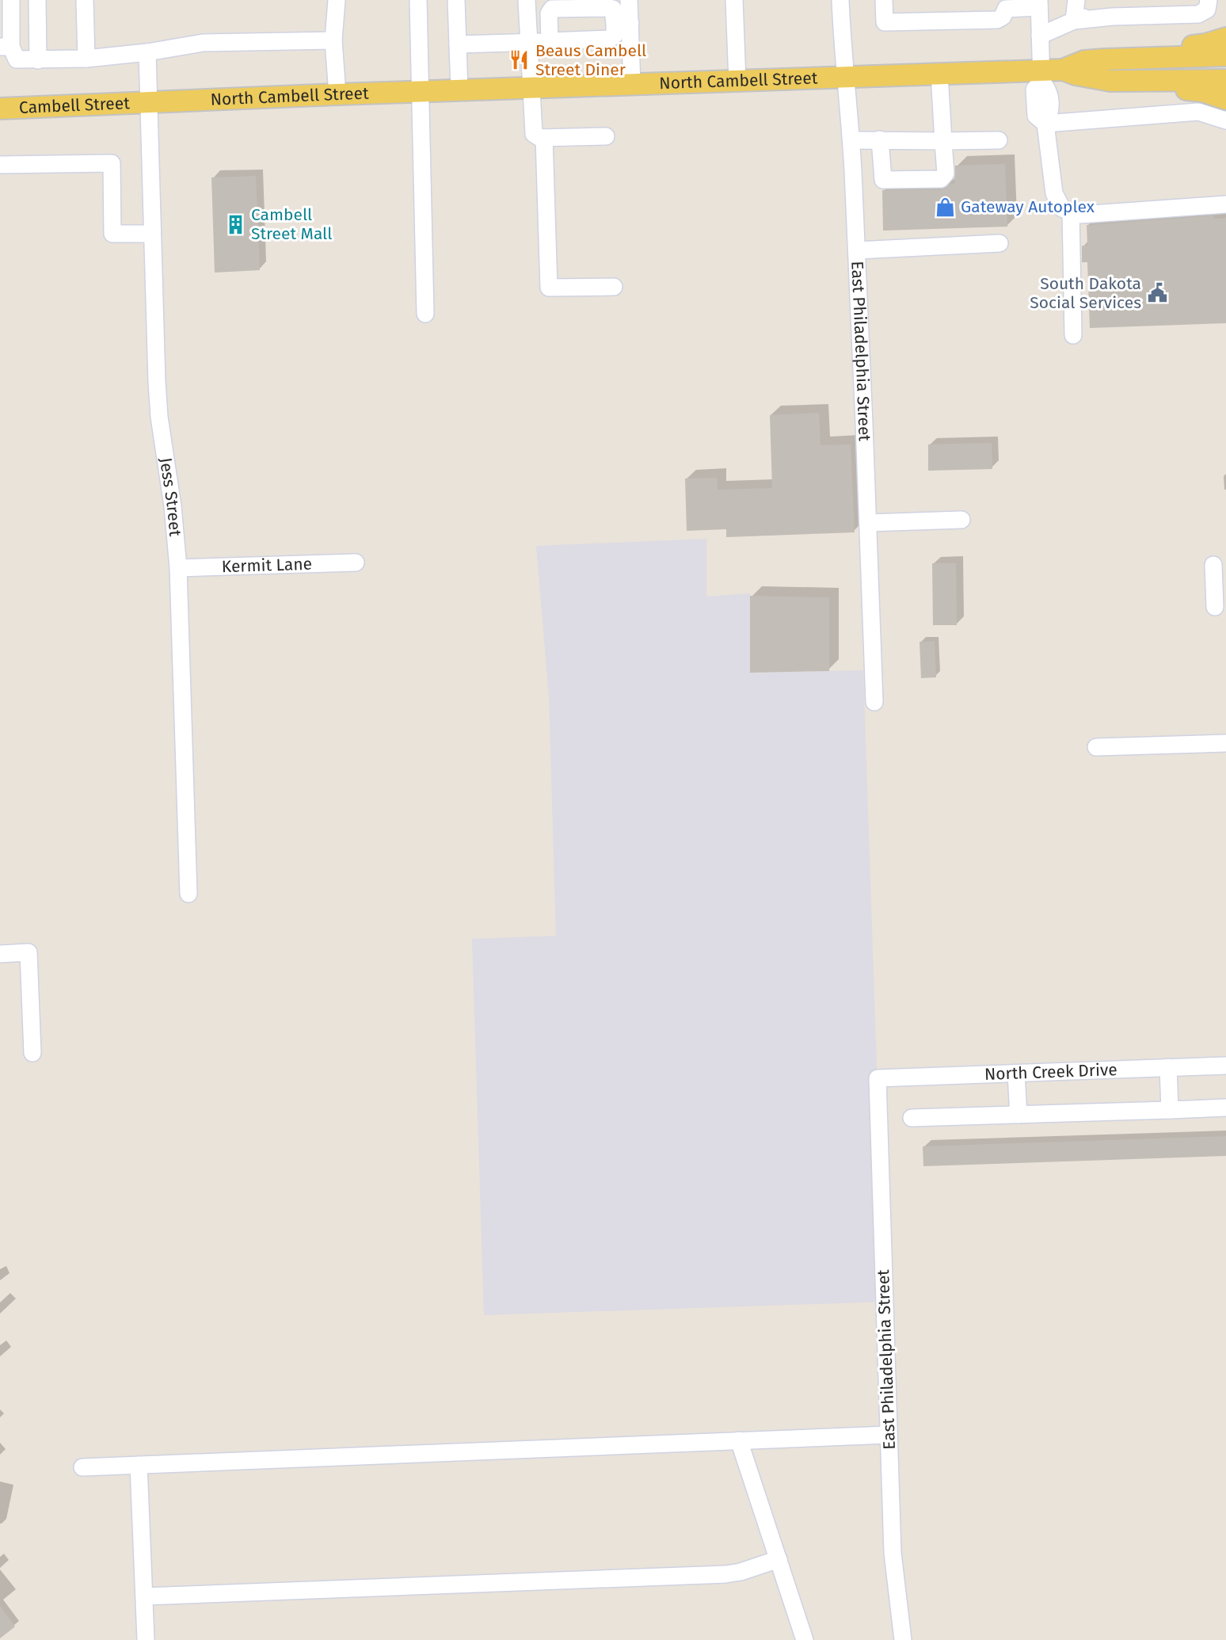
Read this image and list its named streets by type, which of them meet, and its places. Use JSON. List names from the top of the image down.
{
  "streets": {
    "main road": ["North Cambell Street", "Cambell Street"],
    "street": [
      "East Philadelphia Street",
      "Jess Street",
      "Kermit Lane",
      "North Creek Drive"
    ]
  },
  "crossings": [
    ["North Cambell Street", "Cambell Street"],
    ["North Cambell Street", "East Philadelphia Street"],
    ["North Cambell Street", "Jess Street"],
    ["Cambell Street", "Jess Street"],
    ["East Philadelphia Street", "North Creek Drive"],
    ["Jess Street", "Kermit Lane"]
  ],
  "places": {
    "restaurant": ["Beaus Cambell Street Diner"],
    "shop": ["Gateway Autoplex"],
    "building": ["Cambell Street Mall"],
    "public building": ["South Dakota Social Services"]
  }
}
